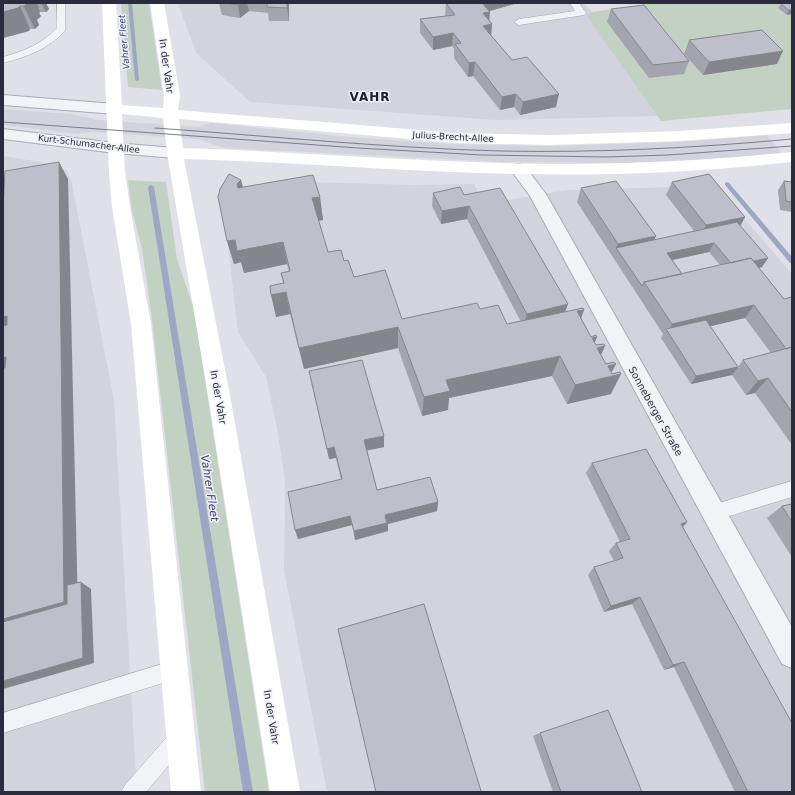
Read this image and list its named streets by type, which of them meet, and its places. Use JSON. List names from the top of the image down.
{
  "streets": {
    "main road": ["In der Vahr", "Julius-Brecht-Allee"],
    "street": ["Kurt-Schumacher-Allee", "Sonneberger Straße"]
  },
  "crossings": [
    ["In der Vahr", "Julius-Brecht-Allee"],
    ["In der Vahr", "Kurt-Schumacher-Allee"]
  ],
  "districts": ["VAHR"],
  "water": ["Vahrer Fleet"]
}
